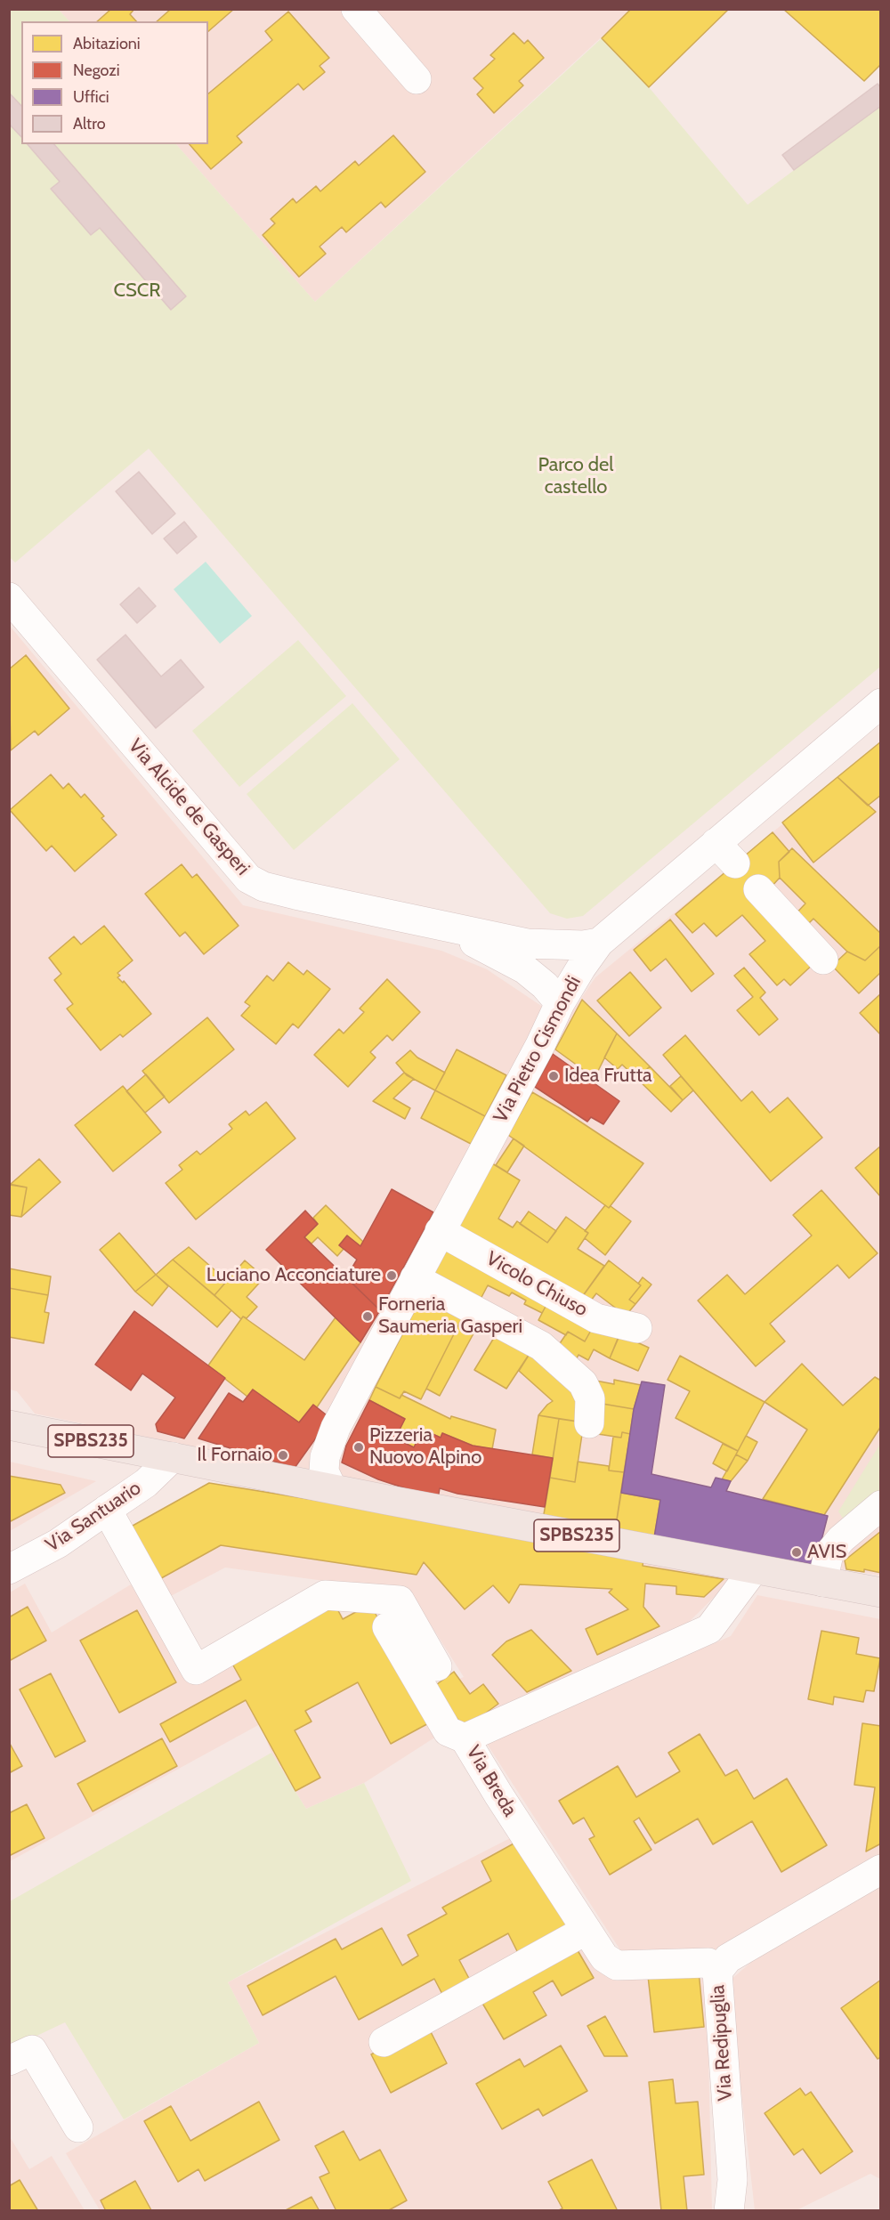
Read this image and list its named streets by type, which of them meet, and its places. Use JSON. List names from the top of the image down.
{
  "streets": {
    "main road": ["SPBS235"],
    "street": [
      "Via Alcide de Gasperi",
      "Via Pietro Cismondi",
      "Vicolo Chiuso",
      "Via Santuario",
      "Via Breda",
      "Via Redipuglia"
    ]
  },
  "crossings": [
    ["Via Alcide de Gasperi", "Via Pietro Cismondi"],
    ["Via Pietro Cismondi", "Vicolo Chiuso"],
    ["Via Pietro Cismondi", "SPBS235"],
    ["SPBS235", "Via Santuario"],
    ["SPBS235", "Via Breda"],
    ["Via Breda", "Via Redipuglia"]
  ],
  "parks": ["CSCR", "Parco del castello"],
  "places": [
    "Idea Frutta",
    "Luciano Acconciature",
    "Forneria Saumeria Gasperi",
    "Pizzeria Nuovo Alpino",
    "Il Fornaio",
    "AVIS"
  ],
  "legend": [
    "Abitazioni",
    "Negozi",
    "Uffici",
    "Altro"
  ]
}
